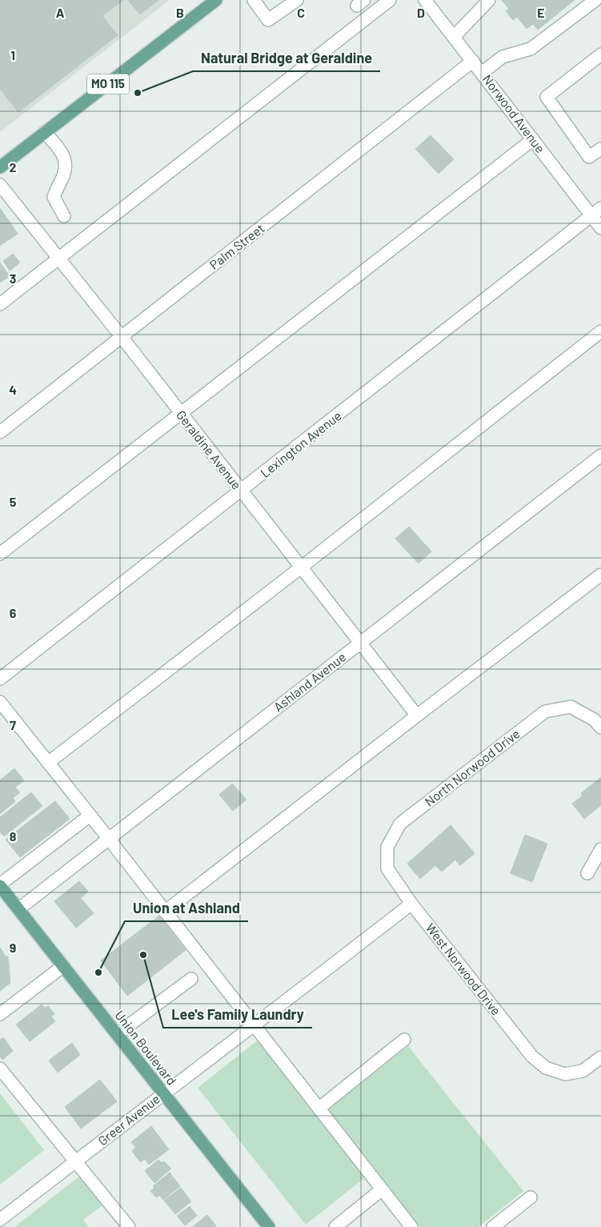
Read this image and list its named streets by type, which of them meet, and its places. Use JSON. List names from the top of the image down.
{
  "streets": {
    "main road": ["MO 115", "Union Boulevard"],
    "street": [
      "Norwood Avenue",
      "Palm Street",
      "Lexington Avenue",
      "Geraldine Avenue",
      "Ashland Avenue",
      "North Norwood Drive",
      "West Norwood Drive",
      "Greer Avenue"
    ]
  },
  "crossings": [
    ["Norwood Avenue", "Palm Street"],
    ["Norwood Avenue", "Lexington Avenue"],
    ["Palm Street", "Geraldine Avenue"],
    ["Lexington Avenue", "Geraldine Avenue"],
    ["Geraldine Avenue", "Ashland Avenue"],
    ["Ashland Avenue", "Union Boulevard"],
    ["North Norwood Drive", "West Norwood Drive"],
    ["West Norwood Drive", "Greer Avenue"],
    ["Union Boulevard", "Greer Avenue"]
  ],
  "places": ["Natural Bridge at Geraldine", "Lee's Family Laundry", "Union at Ashland"],
  "grid": {
    "columns": [
      "A",
      "B",
      "C",
      "D",
      "E"
    ],
    "rows": [
      "1",
      "2",
      "3",
      "4",
      "5",
      "6",
      "7",
      "8",
      "9"
    ]
  }
}
